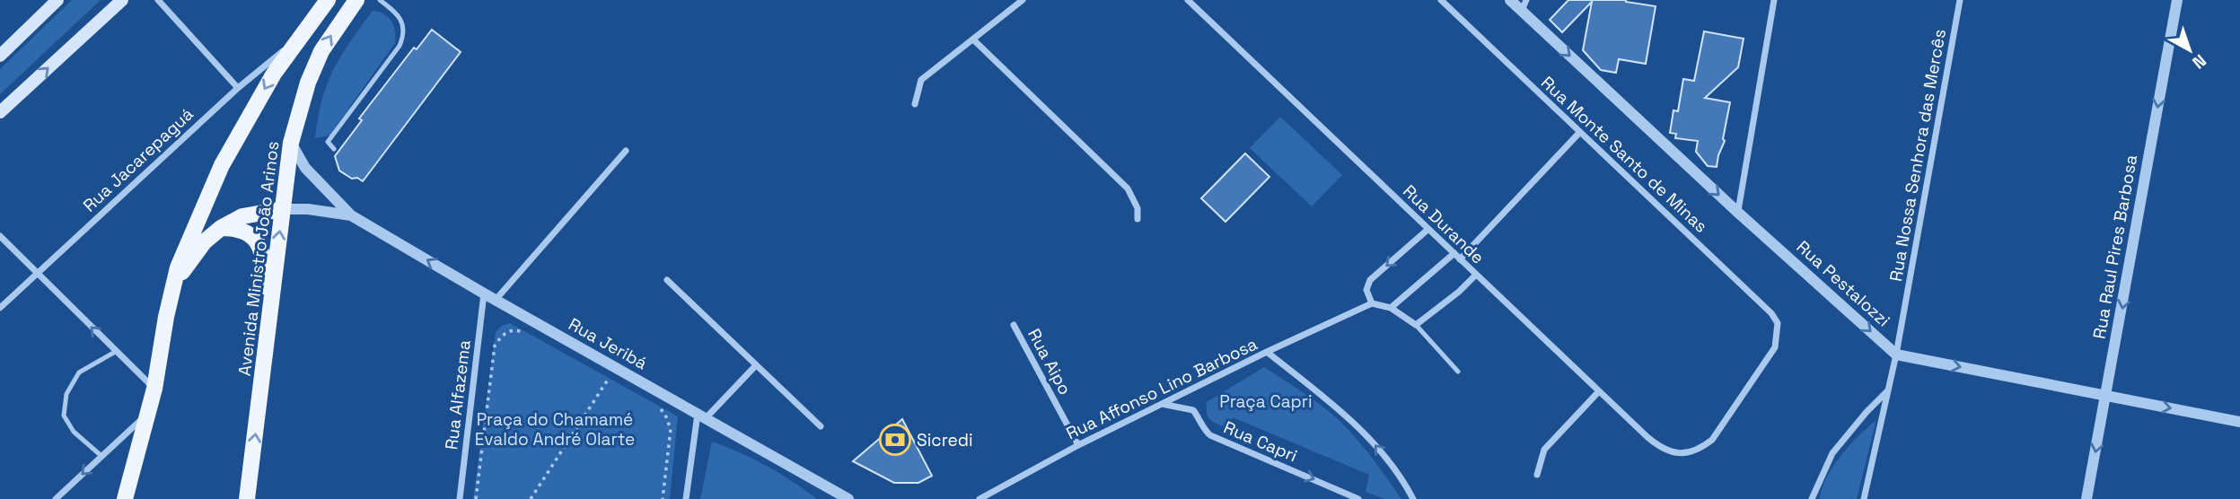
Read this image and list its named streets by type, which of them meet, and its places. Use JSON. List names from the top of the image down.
{
  "streets": {
    "main road": ["Avenida Ministro João Arinos"],
    "street": [
      "Rua Monte Santo de Minas",
      "Rua Nossa Senhora das Mercês",
      "Rua Jacarepaguá",
      "Rua Durande",
      "Rua Raul Pires Barbosa",
      "Rua Pestalozzi",
      "Rua Jeribá",
      "Rua Aipo",
      "Rua Affonso Lino Barbosa",
      "Rua Alfazema",
      "Rua Capri"
    ]
  },
  "crossings": [
    ["Rua Monte Santo de Minas", "Rua Durande"],
    ["Rua Nossa Senhora das Mercês", "Rua Pestalozzi"],
    ["Rua Jacarepaguá", "Avenida Ministro João Arinos"],
    ["Rua Jeribá", "Rua Alfazema"],
    ["Rua Aipo", "Rua Affonso Lino Barbosa"],
    ["Rua Affonso Lino Barbosa", "Rua Capri"]
  ],
  "one_way": ["Rua Raul Pires Barbosa", "Rua Pestalozzi", "Rua Capri"],
  "parks": ["Praça Capri", "Praça do Chamamé Evaldo André Olarte"],
  "places": {
    "bank": ["Sicredi"]
  },
  "north": "bottom right"
}
